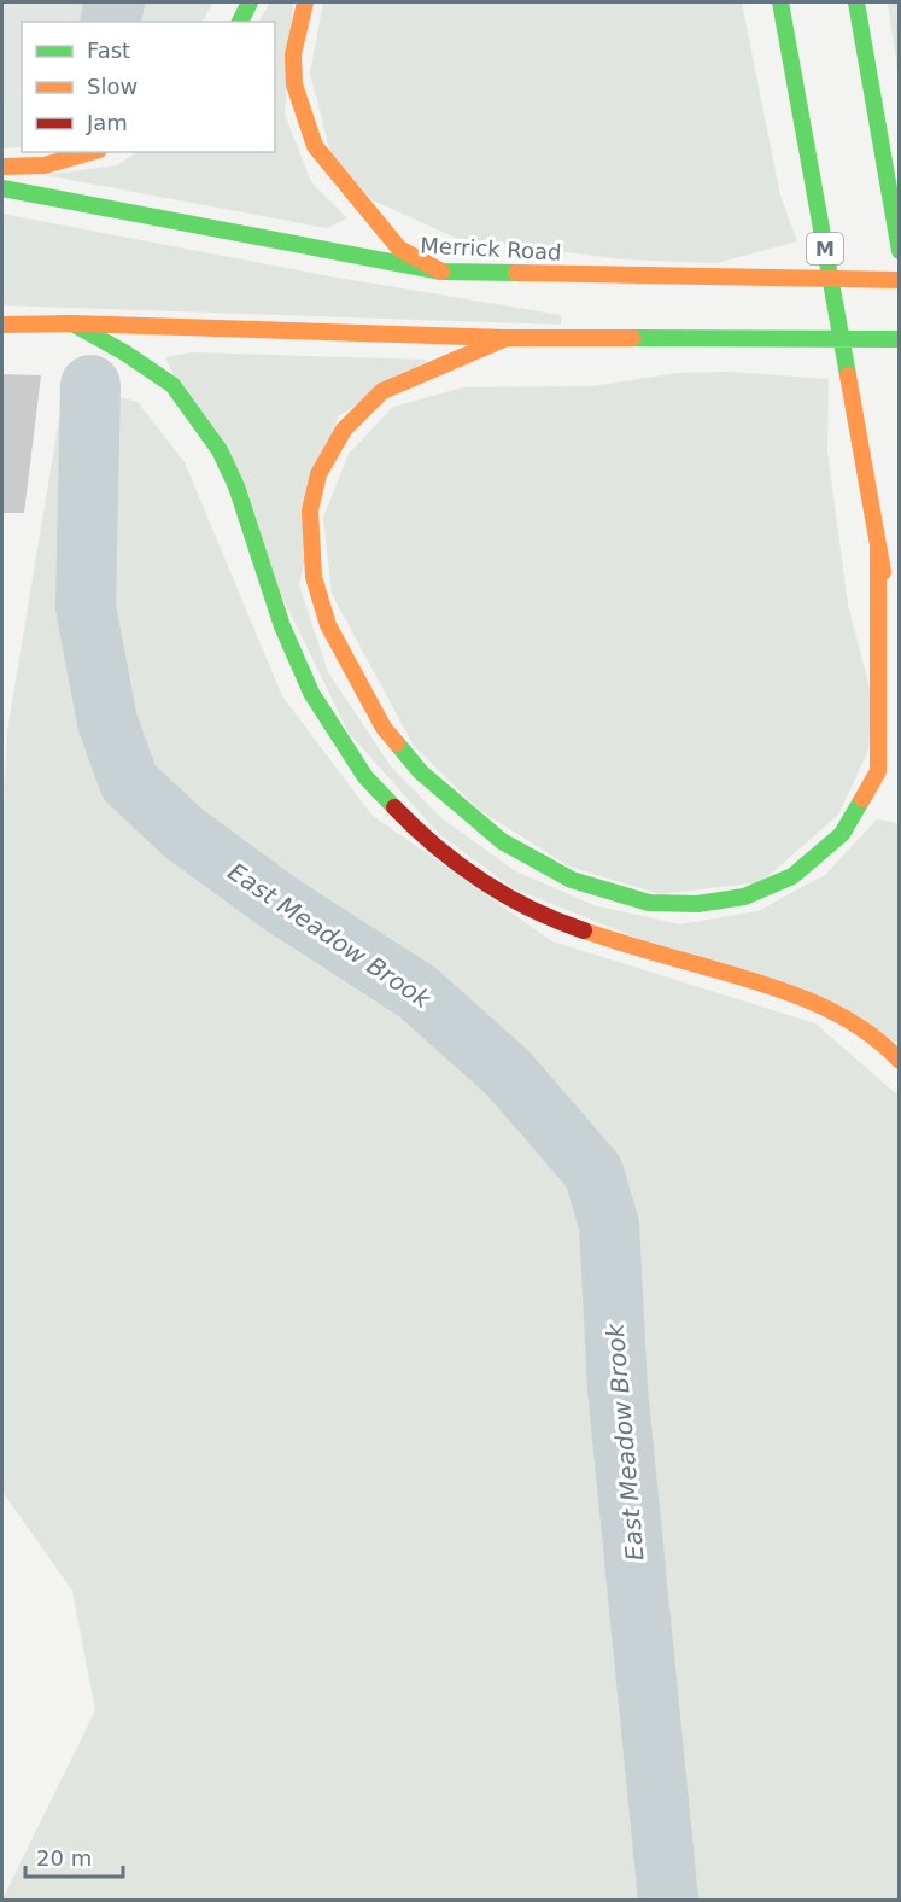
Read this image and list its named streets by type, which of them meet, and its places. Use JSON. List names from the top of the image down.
{
  "streets": {
    "main road": ["Merrick Road", "M"]
  },
  "water": ["East Meadow Brook"],
  "legend": ["Fast", "Slow", "Jam"],
  "scale_bar": "20 m"
}
